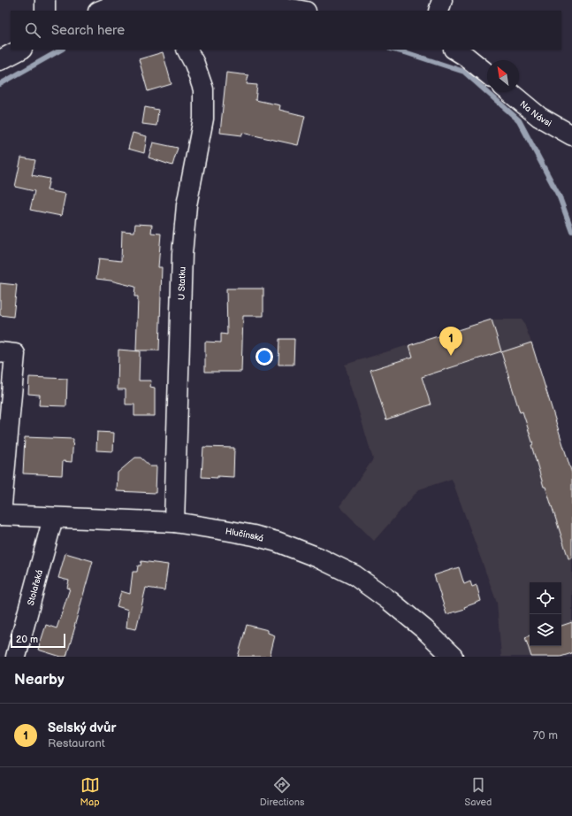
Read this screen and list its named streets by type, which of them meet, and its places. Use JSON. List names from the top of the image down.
{
  "streets": {
    "street": [
      "Na Návsi",
      "U Statku",
      "Hlučínská",
      "Stolařská"
    ]
  },
  "crossings": [
    ["U Statku", "Hlučínská"],
    ["Hlučínská", "Stolařská"]
  ],
  "scale_bar": "20 m",
  "north": "top left",
  "page": {
    "search": "Search here",
    "pins": "1",
    "scale": "20 m",
    "heading": "Nearby",
    "list": [
      {
        "mark": "1",
        "name": "Selský dvůr",
        "note": "Restaurant",
        "value": "70 m"
      }
    ],
    "nav": ["Map", "Directions", "Saved"]
  }
}
